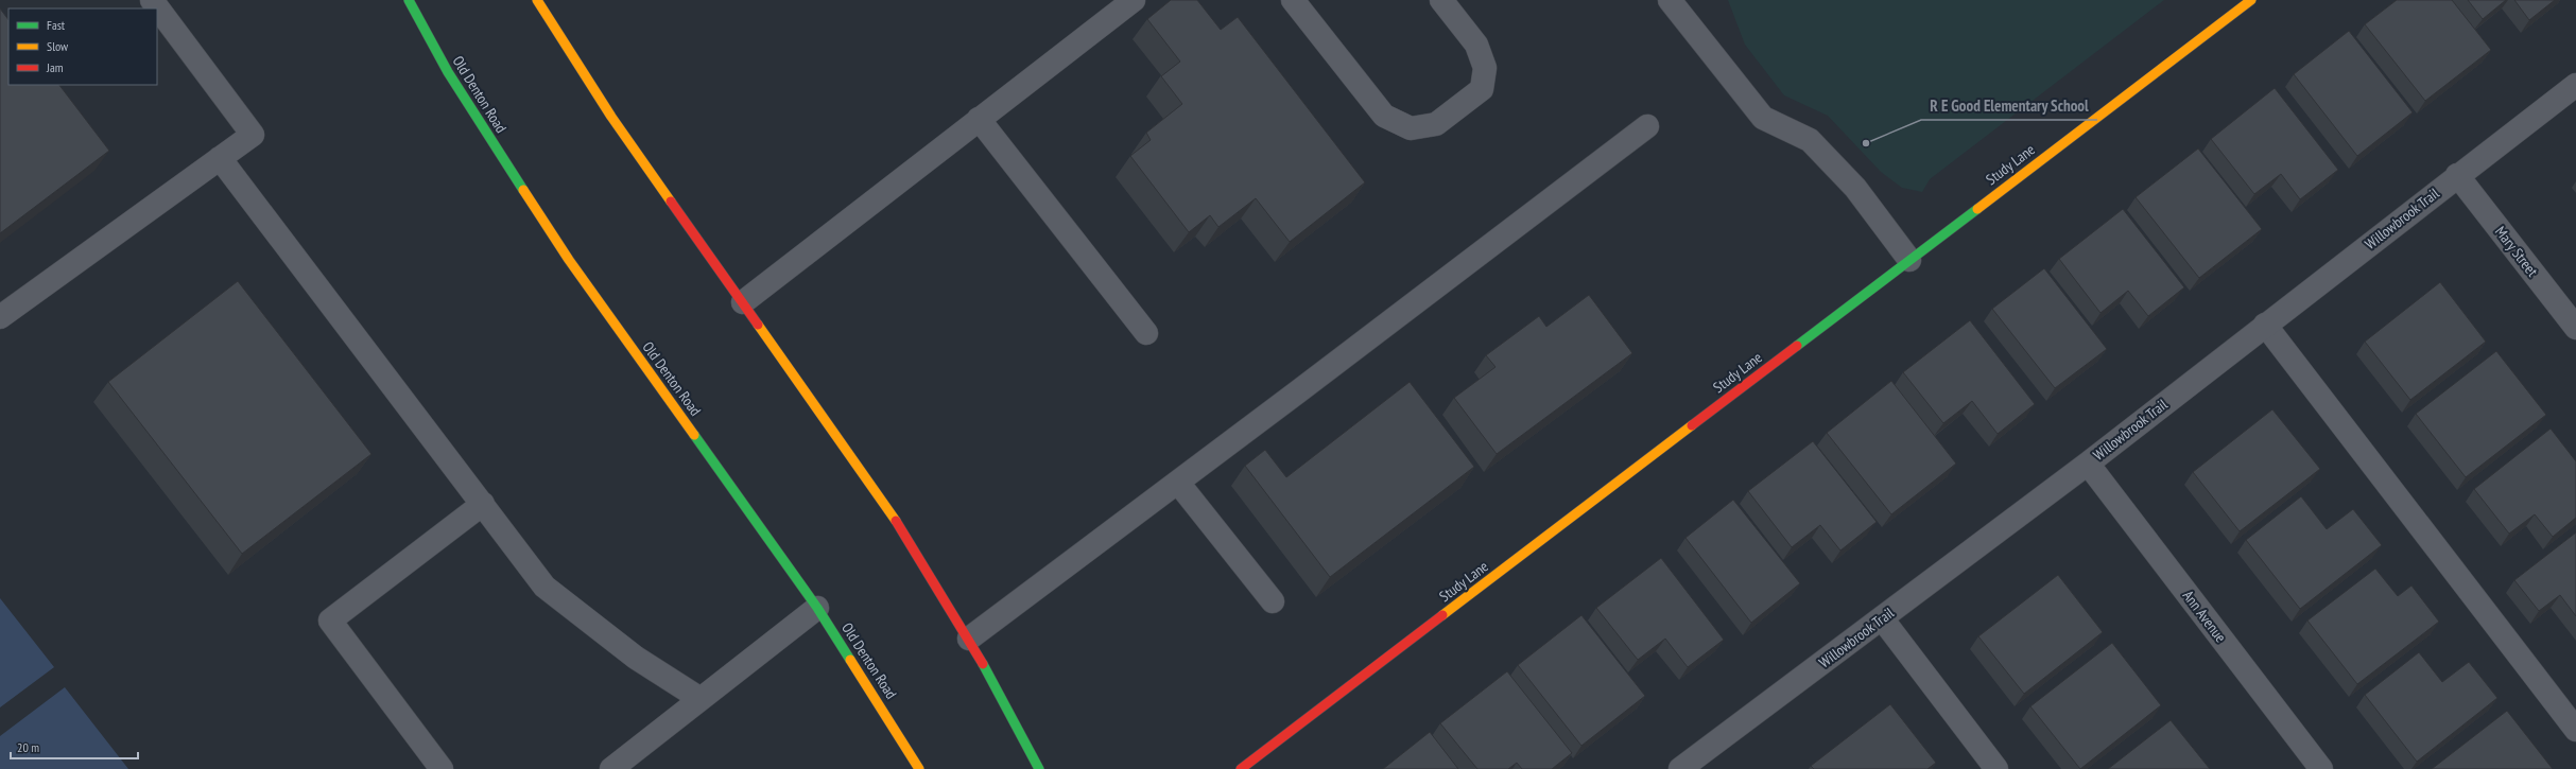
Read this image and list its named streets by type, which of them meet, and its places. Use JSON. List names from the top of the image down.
{
  "streets": {
    "main road": ["Old Denton Road", "Study Lane"],
    "street": ["Willowbrook Trail", "Mary Street", "Ann Avenue"]
  },
  "crossings": [
    ["Willowbrook Trail", "Mary Street"],
    ["Willowbrook Trail", "Ann Avenue"]
  ],
  "places": ["R E Good Elementary School"],
  "legend": ["Fast", "Slow", "Jam"],
  "scale_bar": "20 m"
}
